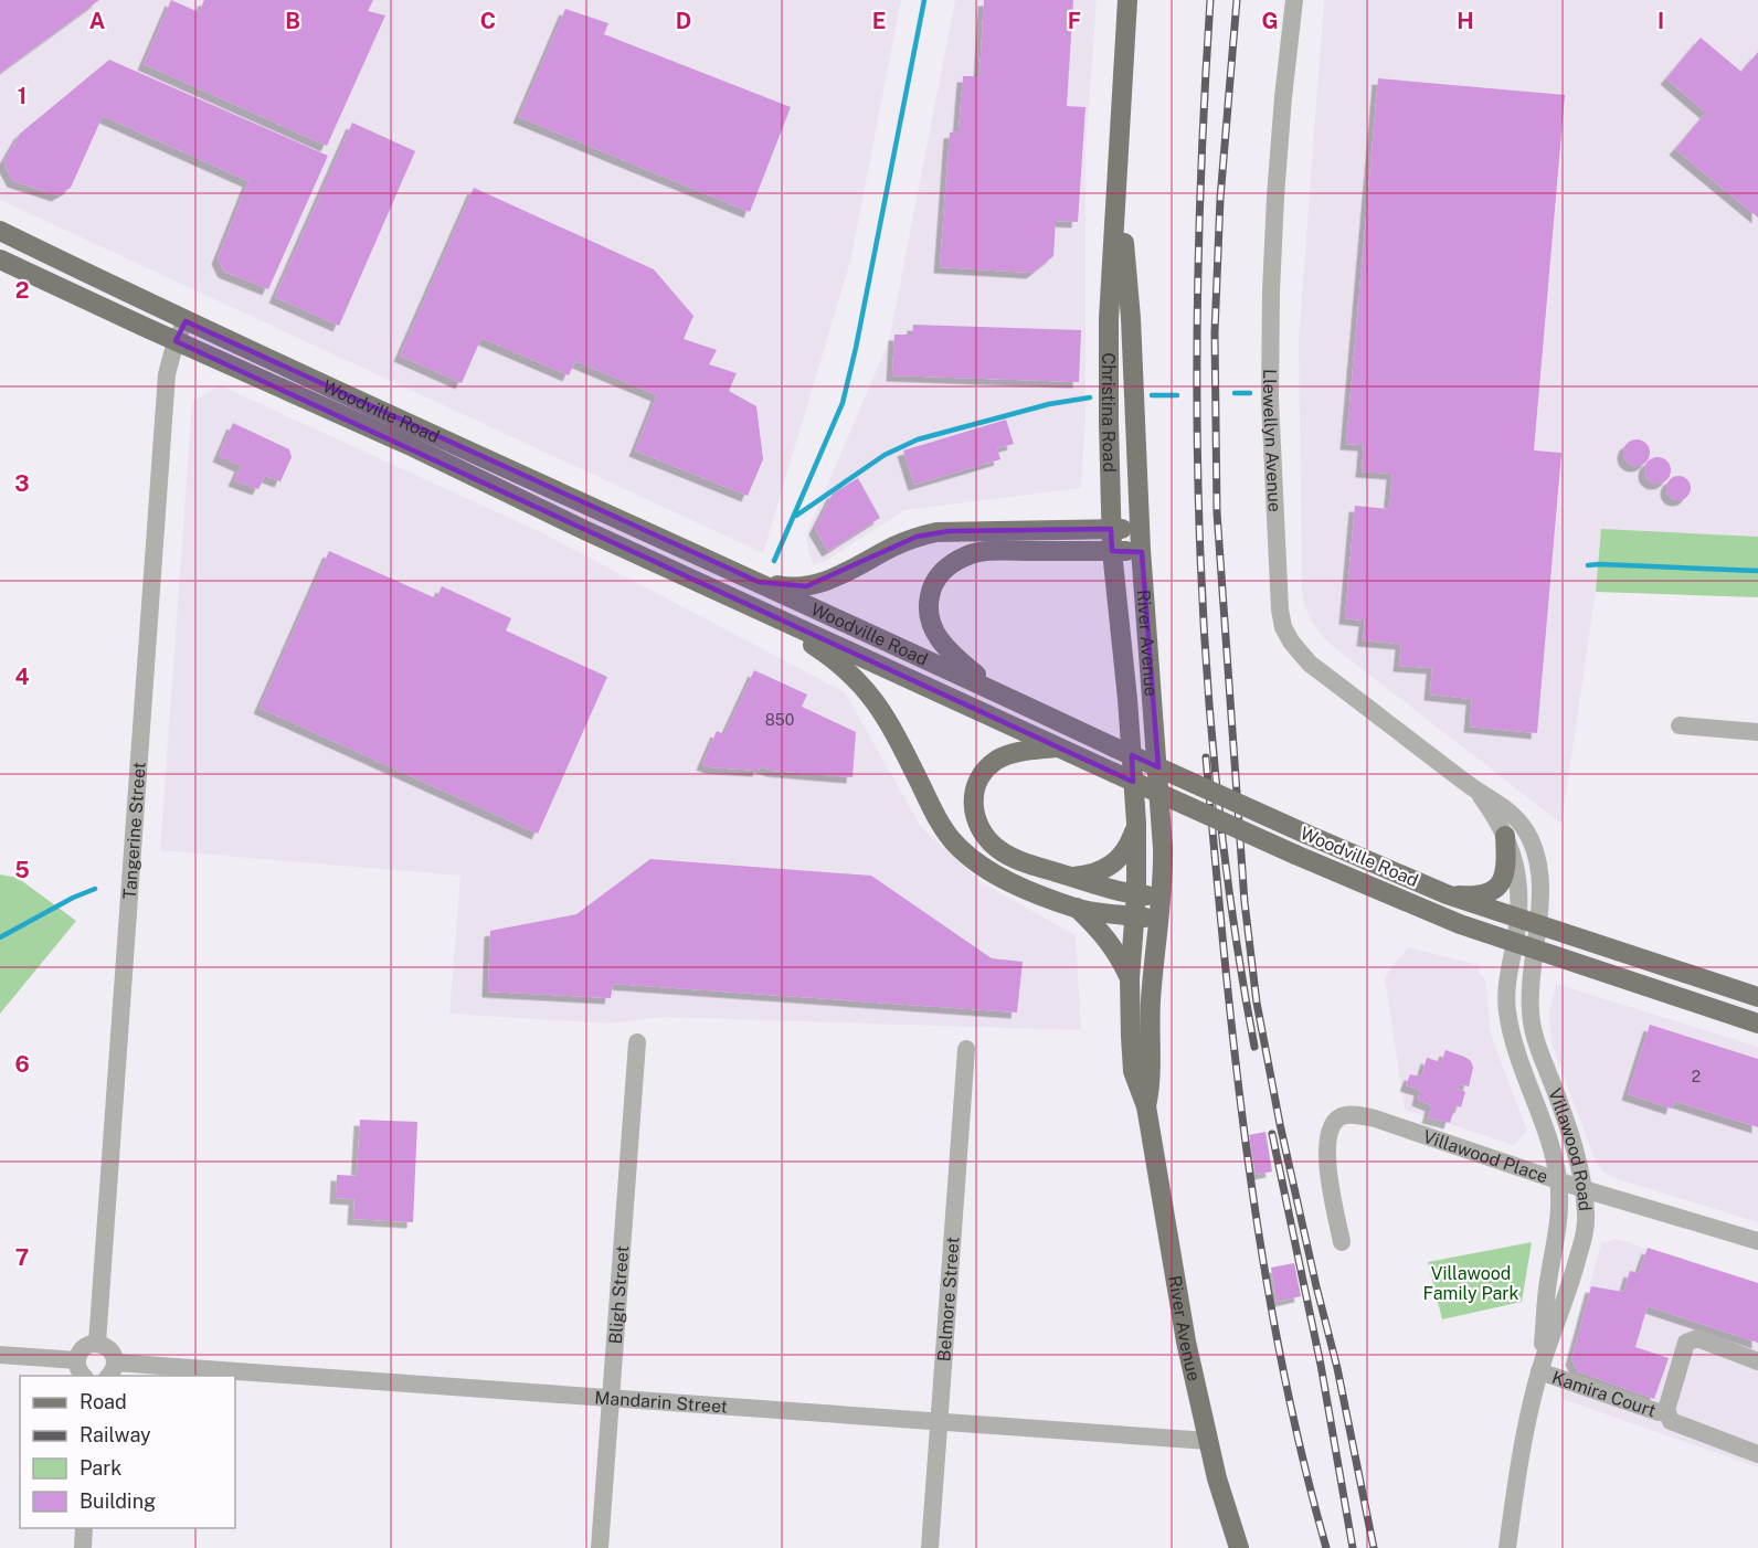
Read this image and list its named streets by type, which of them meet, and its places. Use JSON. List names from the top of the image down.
{
  "streets": {
    "main road": ["Woodville Road", "Christina Road", "River Avenue"],
    "street": [
      "Llewellyn Avenue",
      "Tangerine Street",
      "Villawood Road",
      "Villawood Place",
      "Bligh Street",
      "Belmore Street",
      "Kamira Court",
      "Mandarin Street"
    ]
  },
  "crossings": [
    ["Woodville Road", "Llewellyn Avenue"],
    ["Woodville Road", "Tangerine Street"],
    ["Woodville Road", "Villawood Road"],
    ["Christina Road", "River Avenue"],
    ["Llewellyn Avenue", "Villawood Road"],
    ["River Avenue", "Mandarin Street"],
    ["Villawood Road", "Villawood Place"],
    ["Villawood Road", "Kamira Court"],
    ["Bligh Street", "Mandarin Street"],
    ["Belmore Street", "Mandarin Street"]
  ],
  "parks": ["Villawood Family Park"],
  "house_numbers": ["850", "2"],
  "legend": [
    "Road",
    "Railway",
    "Park",
    "Building"
  ],
  "grid": {
    "columns": [
      "A",
      "B",
      "C",
      "D",
      "E",
      "F",
      "G",
      "H",
      "I"
    ],
    "rows": [
      "1",
      "2",
      "3",
      "4",
      "5",
      "6",
      "7"
    ]
  }
}
